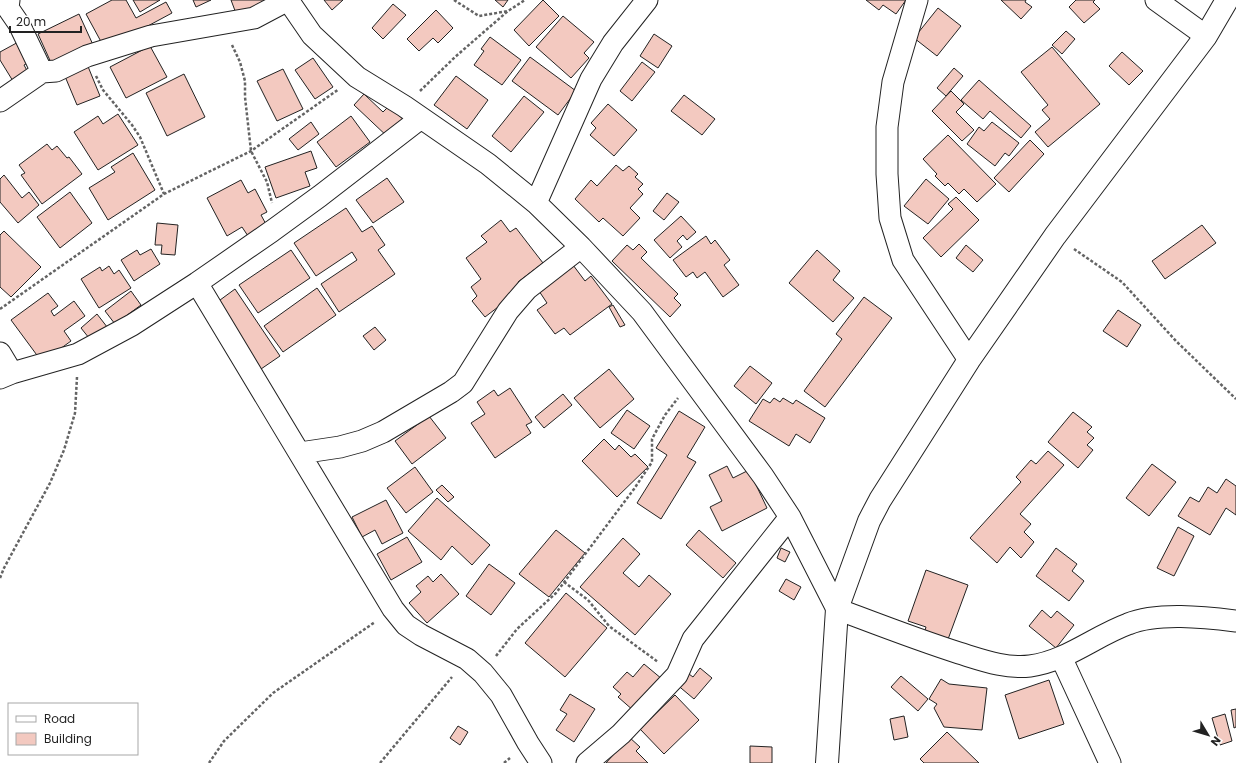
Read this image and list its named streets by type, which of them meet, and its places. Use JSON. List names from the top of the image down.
{
  "legend": ["Road", "Building"],
  "scale_bar": "20 m",
  "north": "bottom right"
}
